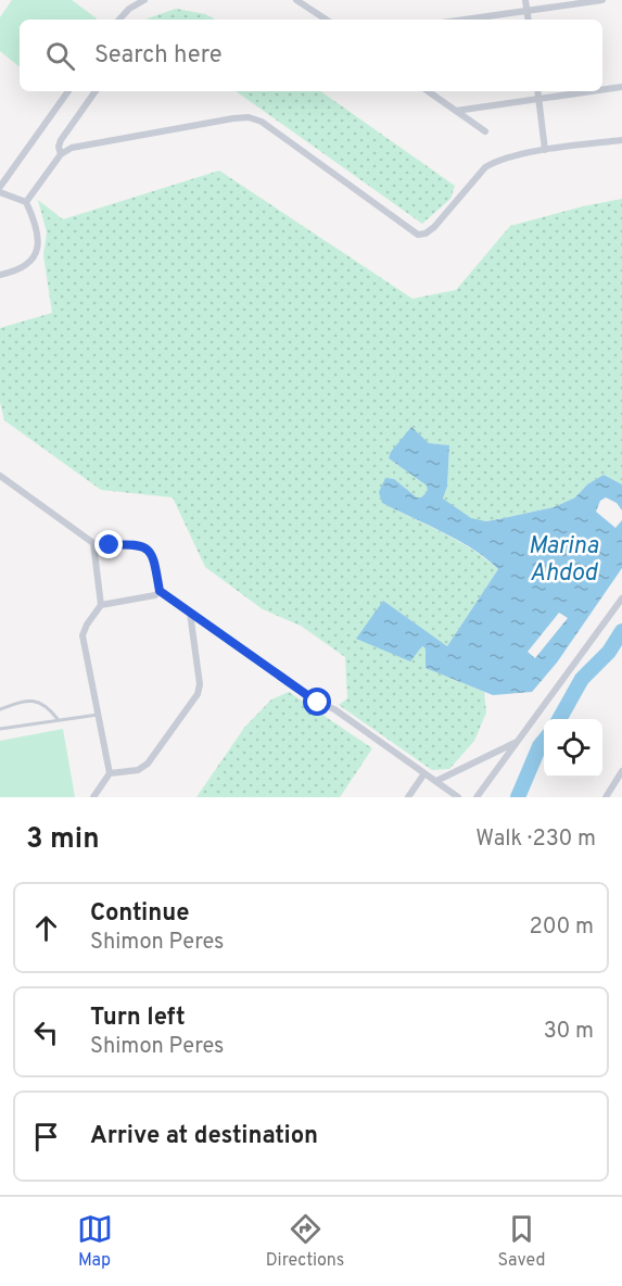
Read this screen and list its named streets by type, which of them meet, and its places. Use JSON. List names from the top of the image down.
{
  "water": ["Marina Ahdod"],
  "page": {
    "search": "Search here",
    "heading": ["3 min", "Walk · 230 m"],
    "list": [
      ["Continue", "Shimon Peres", "200 m"],
      ["Turn left", "Shimon Peres", "30 m"],
      "Arrive at destination"
    ],
    "nav": ["Map", "Directions", "Saved"]
  }
}
